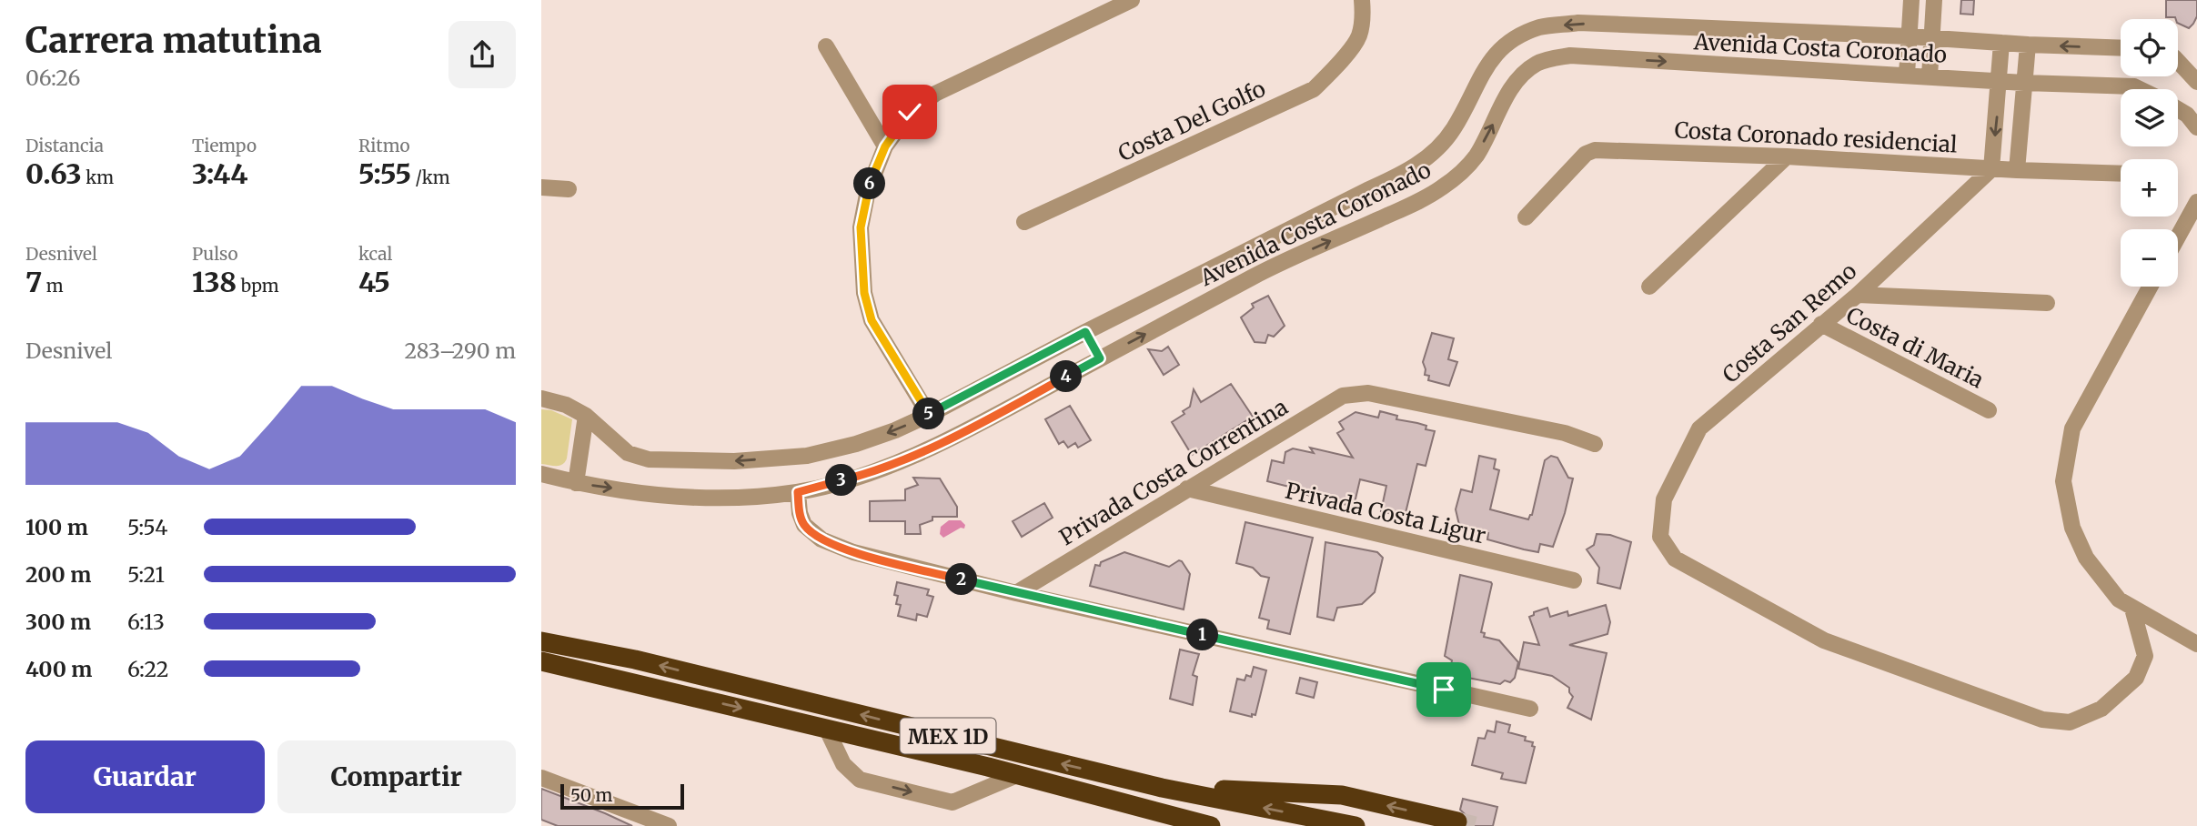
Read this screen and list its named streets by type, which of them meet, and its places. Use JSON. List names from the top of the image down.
{
  "streets": {
    "highway": ["MEX 1D"],
    "street": [
      "Avenida Costa Coronado",
      "Costa Del Golfo",
      "Costa Coronado residencial",
      "Costa San Remo",
      "Costa di Maria",
      "Privada Costa Correntina",
      "Privada Costa Ligur"
    ]
  },
  "crossings": [
    ["Costa Coronado residencial", "Costa San Remo"],
    ["Costa San Remo", "Costa di Maria"],
    ["Privada Costa Correntina", "Privada Costa Ligur"]
  ],
  "scale_bar": "50 m",
  "page": {
    "heading": ["Carrera matutina", "06:26"],
    "map_buttons": ["+", "−"],
    "stats": [
      ["Distancia", "0.63 km"],
      ["Tiempo", "3:44"],
      ["Ritmo", "5:55 /km"],
      ["Desnivel", "7 m"],
      ["Pulso", "138 bpm"],
      ["kcal", "45"]
    ],
    "pins": [
      "6",
      "4",
      "5",
      "3",
      "2",
      "1"
    ],
    "chart": ["Desnivel", "283–290 m"],
    "list": [
      {
        "name": "100 m",
        "note": "5:54"
      },
      {
        "name": "200 m",
        "note": "5:21"
      },
      {
        "name": "300 m",
        "note": "6:13"
      },
      {
        "name": "400 m",
        "note": "6:22"
      }
    ],
    "buttons": ["Guardar", "Compartir"],
    "scale": "50 m"
  }
}
